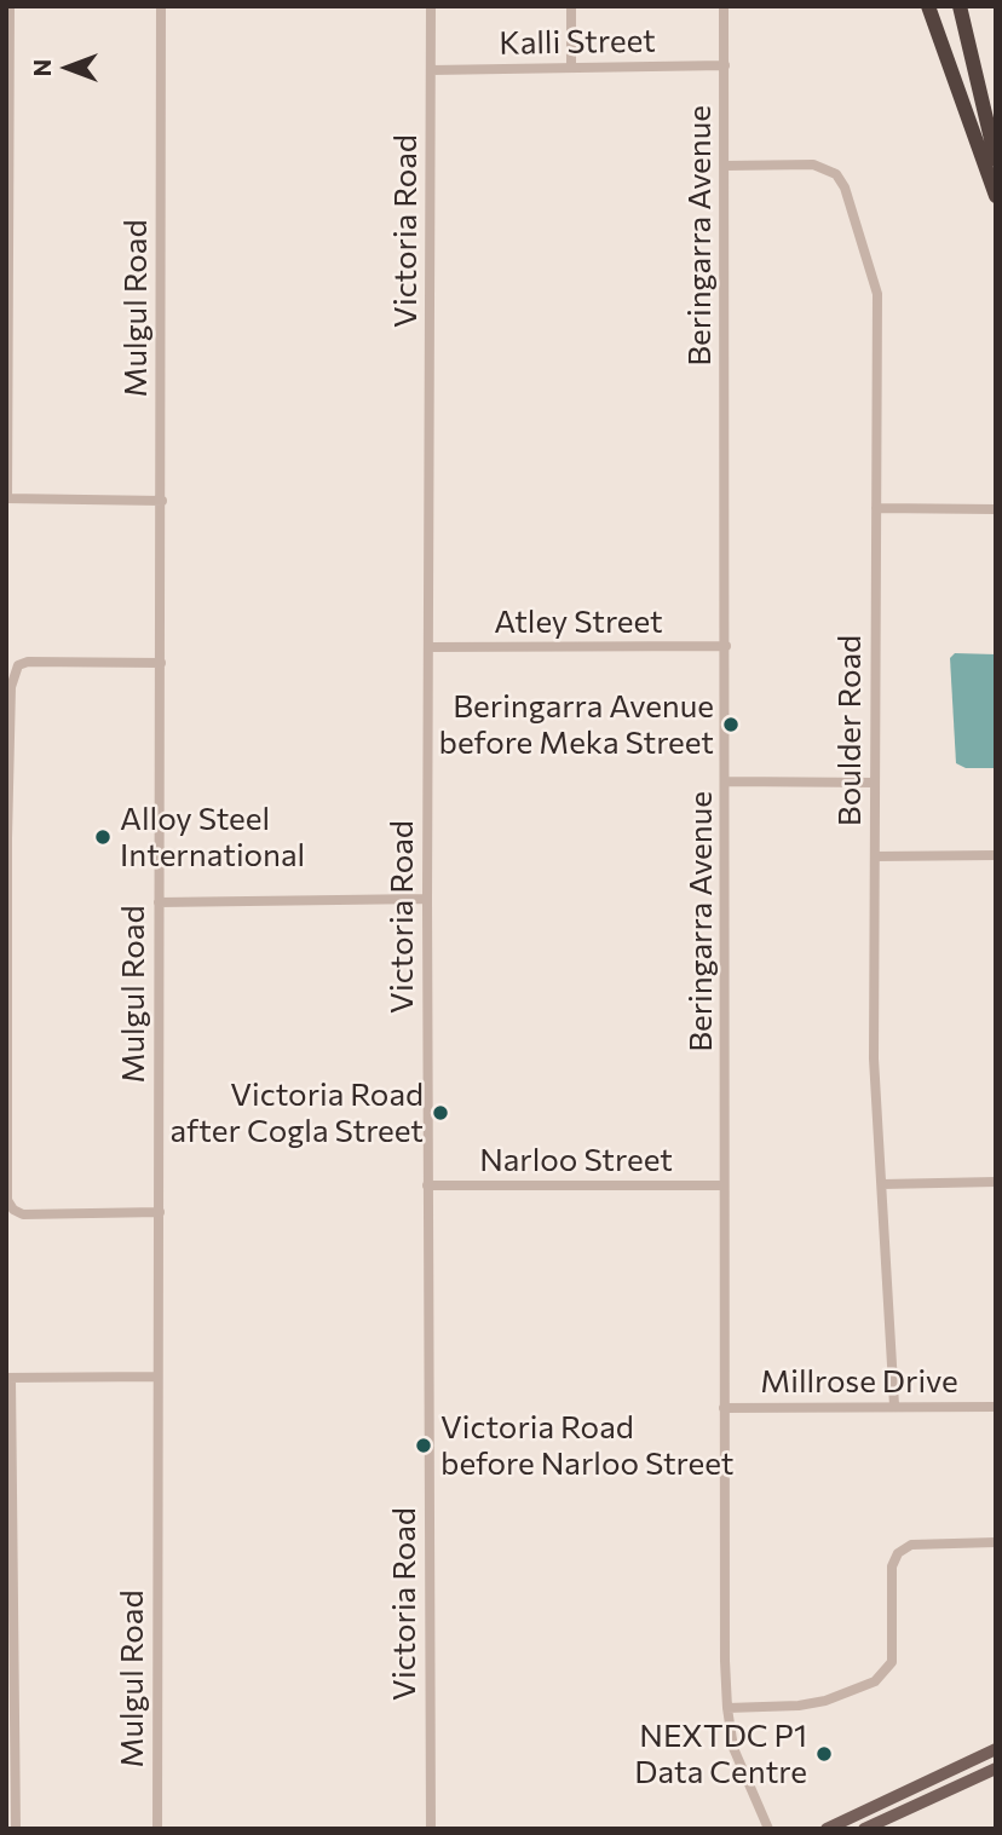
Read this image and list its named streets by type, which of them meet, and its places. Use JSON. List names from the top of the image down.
{
  "streets": {
    "street": [
      "Kalli Street",
      "Victoria Road",
      "Beringarra Avenue",
      "Mulgul Road",
      "Atley Street",
      "Boulder Road",
      "Narloo Street",
      "Millrose Drive"
    ]
  },
  "crossings": [
    ["Kalli Street", "Victoria Road"],
    ["Kalli Street", "Beringarra Avenue"],
    ["Victoria Road", "Atley Street"],
    ["Victoria Road", "Narloo Street"],
    ["Beringarra Avenue", "Atley Street"],
    ["Beringarra Avenue", "Boulder Road"],
    ["Beringarra Avenue", "Narloo Street"],
    ["Beringarra Avenue", "Millrose Drive"],
    ["Boulder Road", "Millrose Drive"]
  ],
  "places": [
    "Beringarra Avenue before Meka Street",
    "Alloy Steel International",
    "Victoria Road after Cogla Street",
    "Victoria Road before Narloo Street",
    "NEXTDC P1 Data Centre"
  ],
  "north": "left"
}
